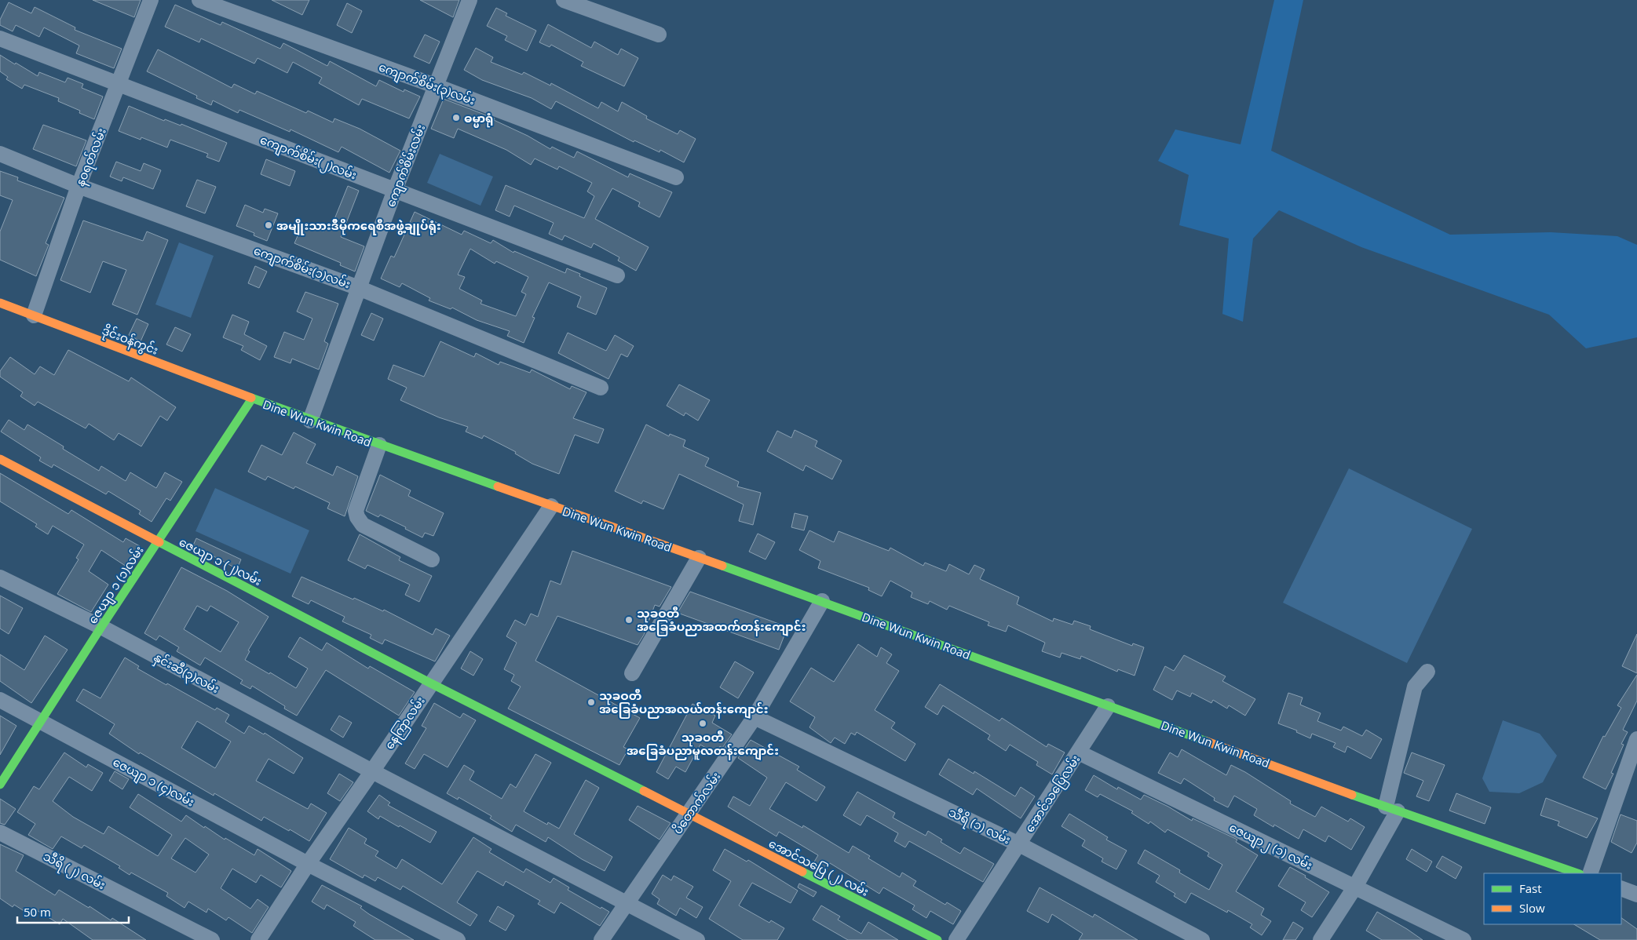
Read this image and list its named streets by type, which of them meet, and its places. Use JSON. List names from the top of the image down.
{
  "streets": {
    "street": [
      "ကျောက်စိမ်း(၃)လမ်း",
      "နဝရတ်လမ်း",
      "ကျောက်စိမ်း(၂)လမ်း",
      "ကျောက်စိမ်းလမ်း",
      "ကျောက်စိမ်း(၁)လမ်း",
      "ဒိုင်းဝန်ကွင်း",
      "Dine Wun Kwin Road",
      "ဇေယျာ ၁ (၂)လမ်း",
      "ဇေယျာ ၁ (၁)လမ်း",
      "နှင်းဆီ(၃)လမ်း",
      "နေကြာလမ်း",
      "ဇေယျာ ၁ (၄)လမ်း",
      "အောင်သပြေလမ်း",
      "ပိတောက်လမ်း",
      "သီရိ (၁) လမ်း",
      "ဇေယျာ၂ (၁) လမ်း",
      "အောင်သပြေ (၂) လမ်း",
      "သီရိ (၂) လမ်း"
    ]
  },
  "crossings": [
    ["ကျောက်စိမ်း(၃)လမ်း", "ကျောက်စိမ်းလမ်း"],
    ["နဝရတ်လမ်း", "ကျောက်စိမ်း(၂)လမ်း"],
    ["နဝရတ်လမ်း", "ကျောက်စိမ်း(၁)လမ်း"],
    ["နဝရတ်လမ်း", "ဒိုင်းဝန်ကွင်း"],
    ["ကျောက်စိမ်း(၂)လမ်း", "ကျောက်စိမ်းလမ်း"],
    ["ကျောက်စိမ်းလမ်း", "ကျောက်စိမ်း(၁)လမ်း"],
    ["ကျောက်စိမ်းလမ်း", "Dine Wun Kwin Road"],
    ["ဒိုင်းဝန်ကွင်း", "Dine Wun Kwin Road"],
    ["ဒိုင်းဝန်ကွင်း", "ဇေယျာ ၁ (၁)လမ်း"],
    ["Dine Wun Kwin Road", "ဇေယျာ ၁ (၁)လမ်း"],
    ["Dine Wun Kwin Road", "နေကြာလမ်း"],
    ["Dine Wun Kwin Road", "အောင်သပြေလမ်း"],
    ["Dine Wun Kwin Road", "ပိတောက်လမ်း"],
    ["ဇေယျာ ၁ (၂)လမ်း", "ဇေယျာ ၁ (၁)လမ်း"],
    ["ဇေယျာ ၁ (၂)လမ်း", "နေကြာလမ်း"],
    ["ဇေယျာ ၁ (၂)လမ်း", "ပိတောက်လမ်း"],
    ["ဇေယျာ ၁ (၂)လမ်း", "အောင်သပြေ (၂) လမ်း"],
    ["ဇေယျာ ၁ (၁)လမ်း", "နှင်းဆီ(၃)လမ်း"],
    ["ဇေယျာ ၁ (၁)လမ်း", "ဇေယျာ ၁ (၄)လမ်း"],
    ["နှင်းဆီ(၃)လမ်း", "နေကြာလမ်း"],
    ["နှင်းဆီ(၃)လမ်း", "ပိတောက်လမ်း"],
    ["နေကြာလမ်း", "ဇေယျာ ၁ (၄)လမ်း"],
    ["အောင်သပြေလမ်း", "သီရိ (၁) လမ်း"],
    ["အောင်သပြေလမ်း", "ဇေယျာ၂ (၁) လမ်း"],
    ["ပိတောက်လမ်း", "သီရိ (၁) လမ်း"],
    ["ပိတောက်လမ်း", "အောင်သပြေ (၂) လမ်း"]
  ],
  "places": [
    "ဓမ္မာရုံ",
    "အမျိုးသားဒိီမိုကရေစီအဖွဲ့ချုပ်ရုံး",
    "သုခဝတီ အခြေခံပညာအထက်တန်းကျောင်း",
    "သုခဝတီ အခြေခံပညာအလယ်တန်းကျောင်း",
    "သုခဝတီ အခြေခံပညာမူလတန်းကျောင်း"
  ],
  "legend": ["Fast", "Slow"],
  "scale_bar": "50 m"
}
